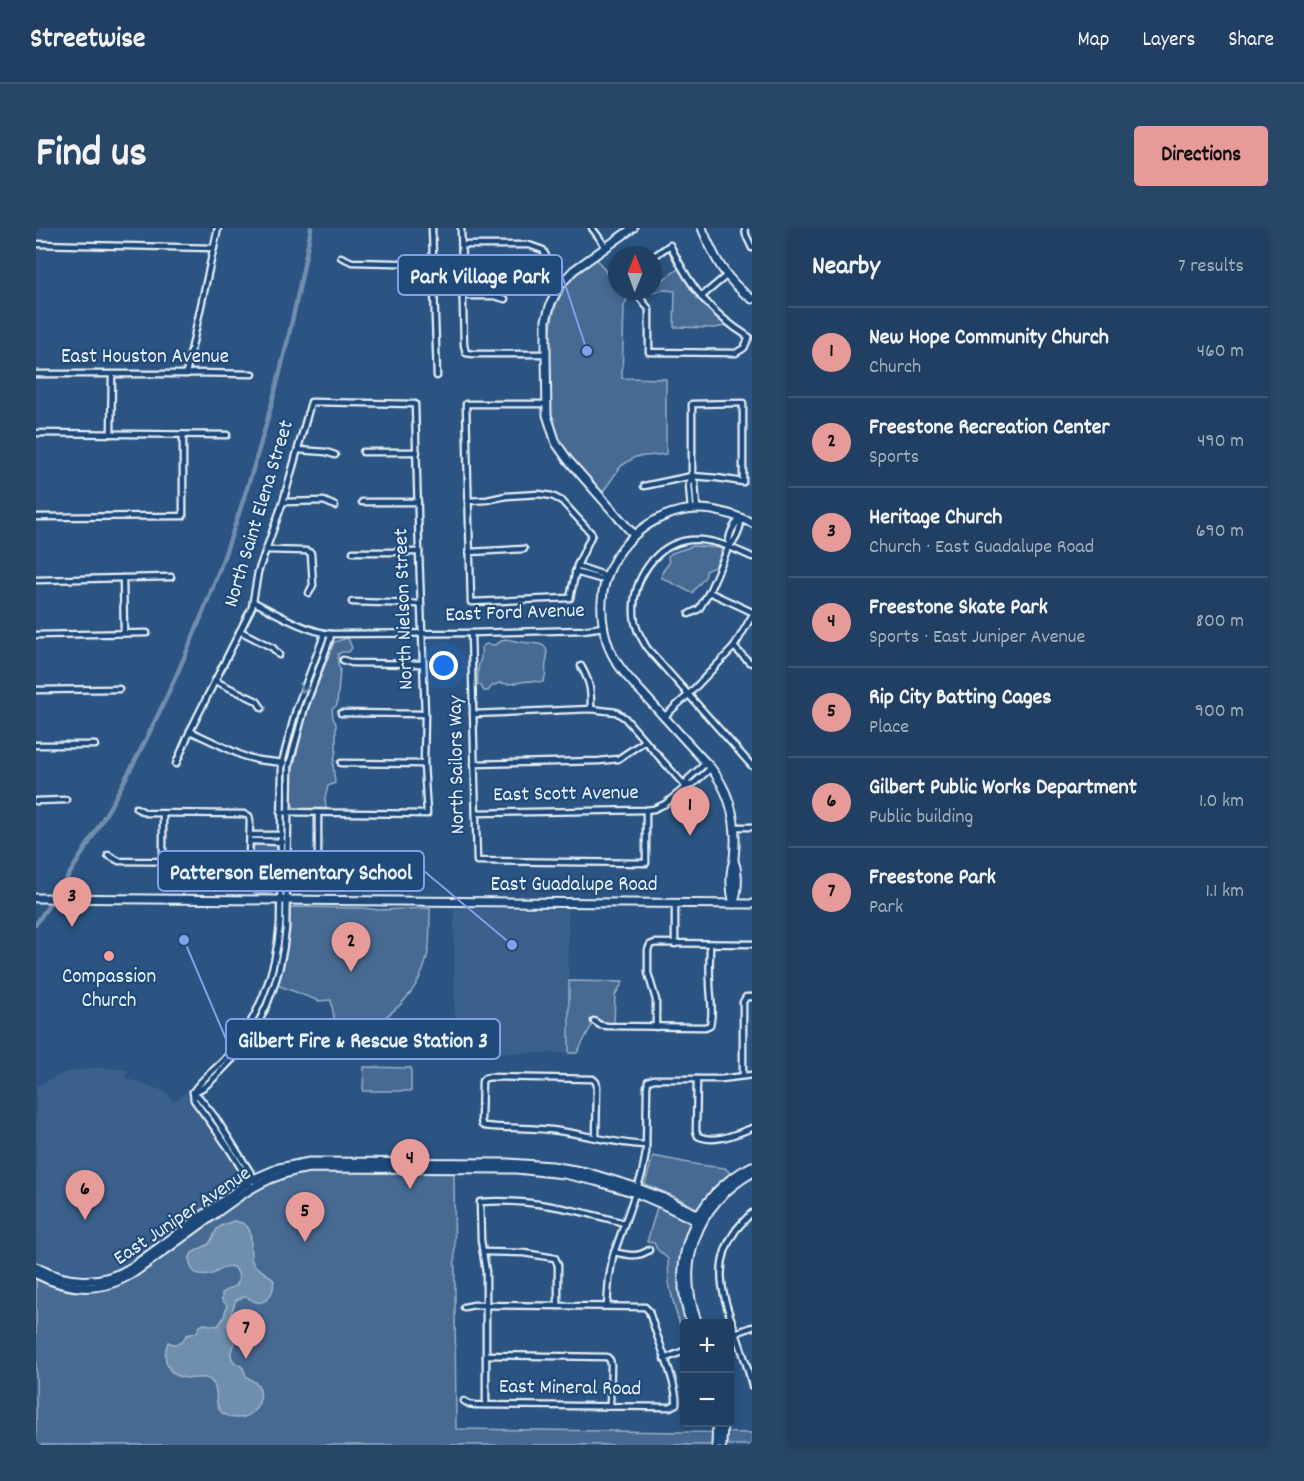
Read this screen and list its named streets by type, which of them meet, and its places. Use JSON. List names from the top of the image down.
{
  "streets": {
    "street": [
      "East Houston Avenue",
      "North Saint Elena Street",
      "North Nielson Street",
      "East Ford Avenue",
      "North Sailors Way",
      "East Scott Avenue",
      "East Guadalupe Road",
      "East Juniper Avenue",
      "East Mineral Road"
    ]
  },
  "crossings": [
    ["North Saint Elena Street", "North Nielson Street"],
    ["North Saint Elena Street", "East Ford Avenue"],
    ["North Nielson Street", "East Ford Avenue"],
    ["East Ford Avenue", "North Sailors Way"],
    ["North Sailors Way", "East Scott Avenue"]
  ],
  "places": [
    "Park Village Park",
    "Gilbert Fire & Rescue Station 3",
    "Patterson Elementary School",
    "Compassion Church"
  ],
  "north": "top",
  "page": {
    "header": "Streetwise",
    "nav": ["Map", "Layers", "Share"],
    "title": "Find us",
    "buttons": "Directions",
    "heading": ["Nearby", "7 results"],
    "list": [
      {
        "mark": "1",
        "name": "New Hope Community Church",
        "note": "Church",
        "value": "460 m"
      },
      {
        "mark": "2",
        "name": "Freestone Recreation Center",
        "note": "Sports",
        "value": "490 m"
      },
      {
        "mark": "3",
        "name": "Heritage Church",
        "note": "Church · East Guadalupe Road",
        "value": "690 m"
      },
      {
        "mark": "4",
        "name": "Freestone Skate Park",
        "note": "Sports · East Juniper Avenue",
        "value": "800 m"
      },
      {
        "mark": "5",
        "name": "Rip City Batting Cages",
        "note": "Place",
        "value": "900 m"
      },
      {
        "mark": "6",
        "name": "Gilbert Public Works Department",
        "note": "Public building",
        "value": "1.0 km"
      },
      {
        "mark": "7",
        "name": "Freestone Park",
        "note": "Park",
        "value": "1.1 km"
      }
    ],
    "pins": [
      "1",
      "3",
      "2",
      "4",
      "6",
      "5",
      "7"
    ],
    "map_buttons": ["+", "−"]
  }
}
